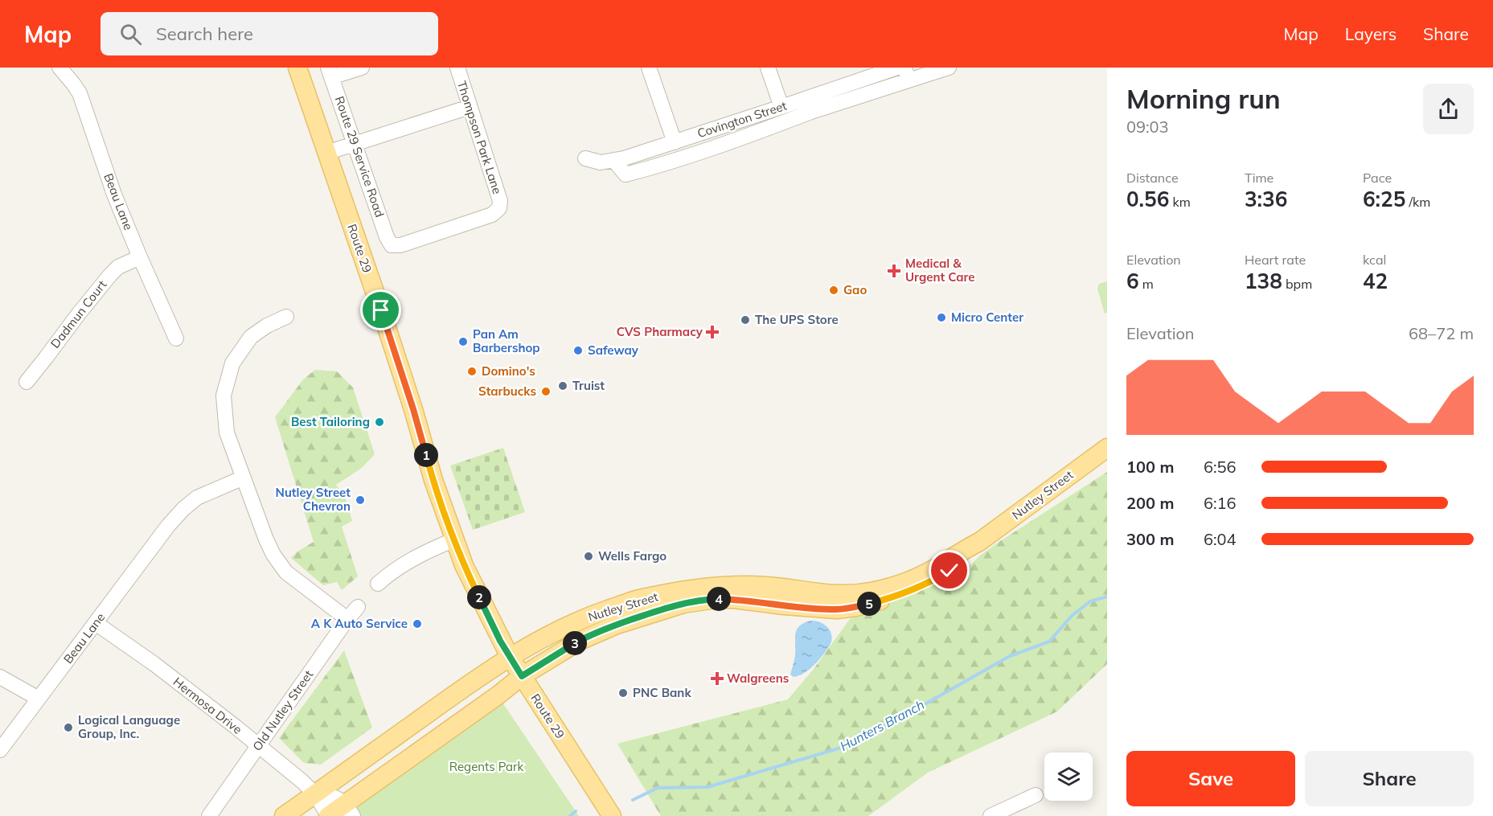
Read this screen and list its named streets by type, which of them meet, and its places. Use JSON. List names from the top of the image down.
{
  "streets": {
    "main road": ["Route 29", "Nutley Street"],
    "street": [
      "Covington Street",
      "Thompson Park Lane",
      "Route 29 Service Road",
      "Beau Lane",
      "Dadmun Court",
      "Hermosa Drive",
      "Old Nutley Street"
    ]
  },
  "crossings": [
    ["Thompson Park Lane", "Route 29 Service Road"],
    ["Beau Lane", "Dadmun Court"],
    ["Beau Lane", "Hermosa Drive"],
    ["Route 29", "Nutley Street"],
    ["Nutley Street", "Hermosa Drive"],
    ["Hermosa Drive", "Old Nutley Street"]
  ],
  "water": ["Hunters Branch"],
  "parks": ["Regents Park"],
  "places": {
    "health": ["Medical & Urgent Care", "CVS Pharmacy", "Walgreens"],
    "other": [
      "Gao",
      "Micro Center",
      "The UPS Store",
      "Pan Am Barbershop",
      "Safeway",
      "Domino's",
      "Truist",
      "Starbucks",
      "Best Tailoring",
      "Nutley Street Chevron",
      "Wells Fargo",
      "A K Auto Service",
      "PNC Bank",
      "Logical Language Group, Inc."
    ]
  },
  "page": {
    "header": "Map",
    "search": "Search here",
    "nav": ["Map", "Layers", "Share"],
    "heading": ["Morning run", "09:03"],
    "stats": [
      ["Distance", "0.56 km"],
      ["Time", "3:36"],
      ["Pace", "6:25 /km"],
      ["Elevation", "6 m"],
      ["Heart rate", "138 bpm"],
      ["kcal", "42"]
    ],
    "chart": ["Elevation", "68–72 m"],
    "pins": [
      "1",
      "2",
      "4",
      "5",
      "3"
    ],
    "list": [
      {
        "name": "100 m",
        "note": "6:56"
      },
      {
        "name": "200 m",
        "note": "6:16"
      },
      {
        "name": "300 m",
        "note": "6:04"
      }
    ],
    "buttons": ["Save", "Share"]
  }
}
